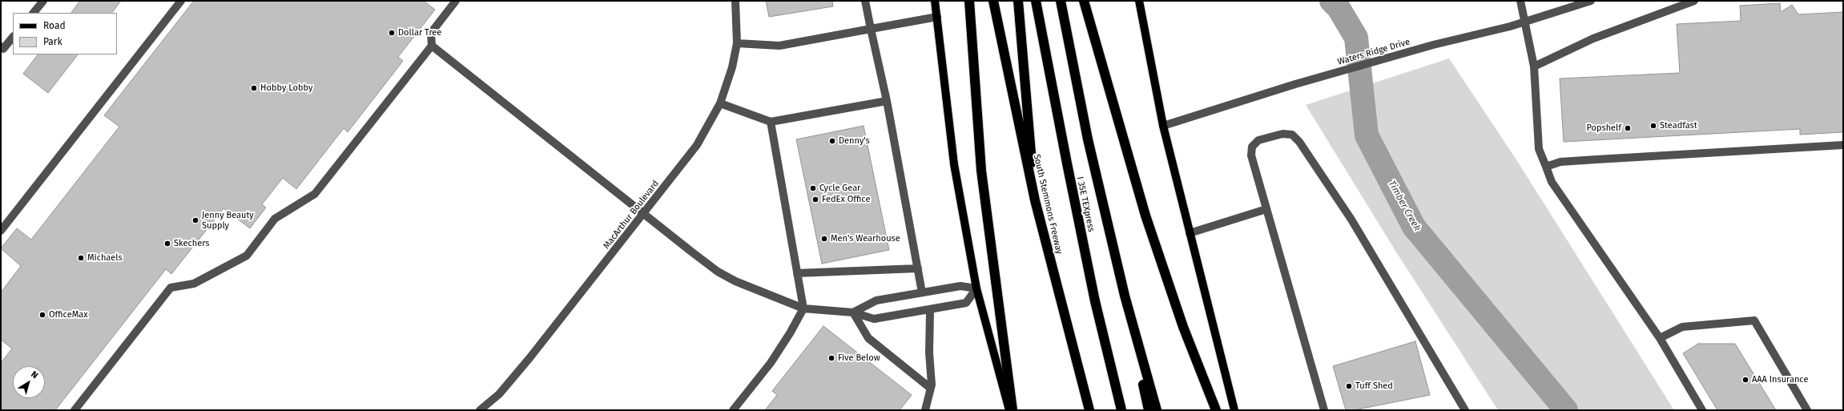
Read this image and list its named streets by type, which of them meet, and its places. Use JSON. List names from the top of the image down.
{
  "streets": {
    "highway": ["South Stemmons Freeway", "I 35E TEXpress"],
    "street": ["Waters Ridge Drive", "MacArthur Boulevard"]
  },
  "water": ["Timber Creek"],
  "places": [
    "Dollar Tree",
    "Hobby Lobby",
    "Steadfast",
    "Popshelf",
    "Denny's",
    "Cycle Gear",
    "FedEx Office",
    "Jenny Beauty Supply",
    "Men's Wearhouse",
    "Skechers",
    "Michaels",
    "OfficeMax",
    "Five Below",
    "AAA Insurance",
    "Tuff Shed"
  ],
  "legend": ["Road", "Park"],
  "north": "top right"
}
